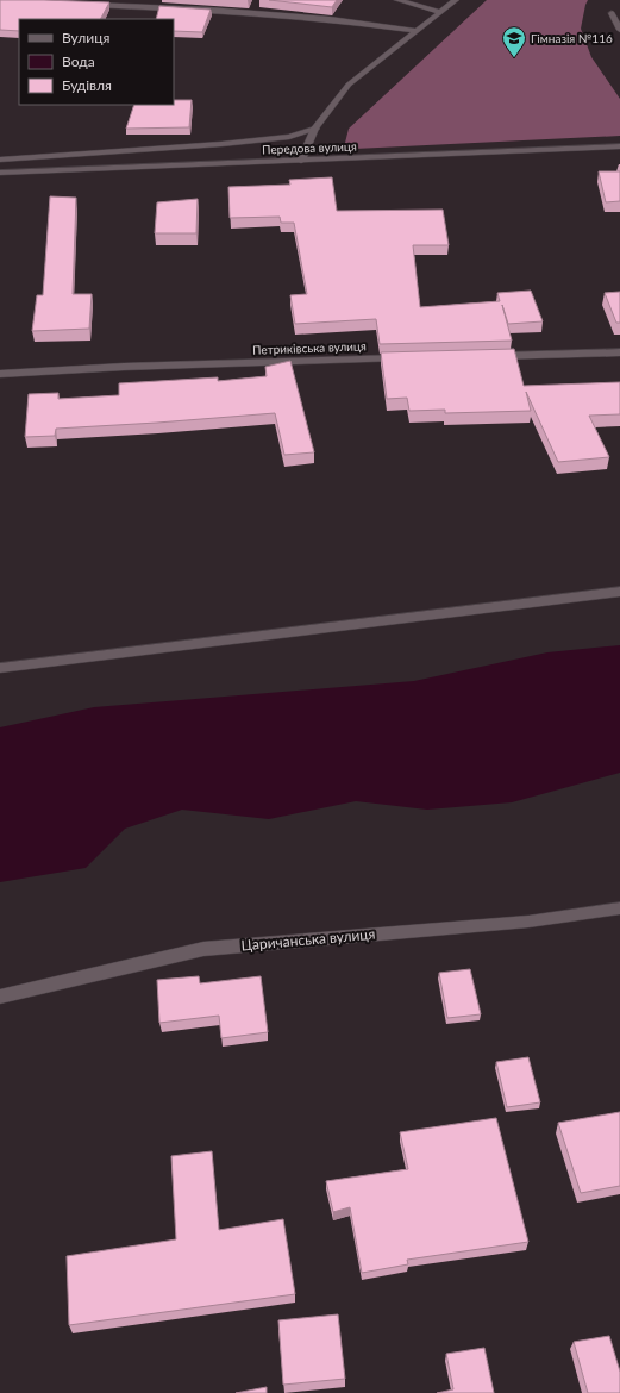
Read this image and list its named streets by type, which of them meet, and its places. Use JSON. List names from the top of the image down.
{
  "streets": {
    "street": ["Передова вулиця", "Петриківська вулиця", "Царичанська вулиця"]
  },
  "places": {
    "school or university": ["Гімназія №116"]
  },
  "legend": ["Вулиця", "Вода", "Будівля"]
}
